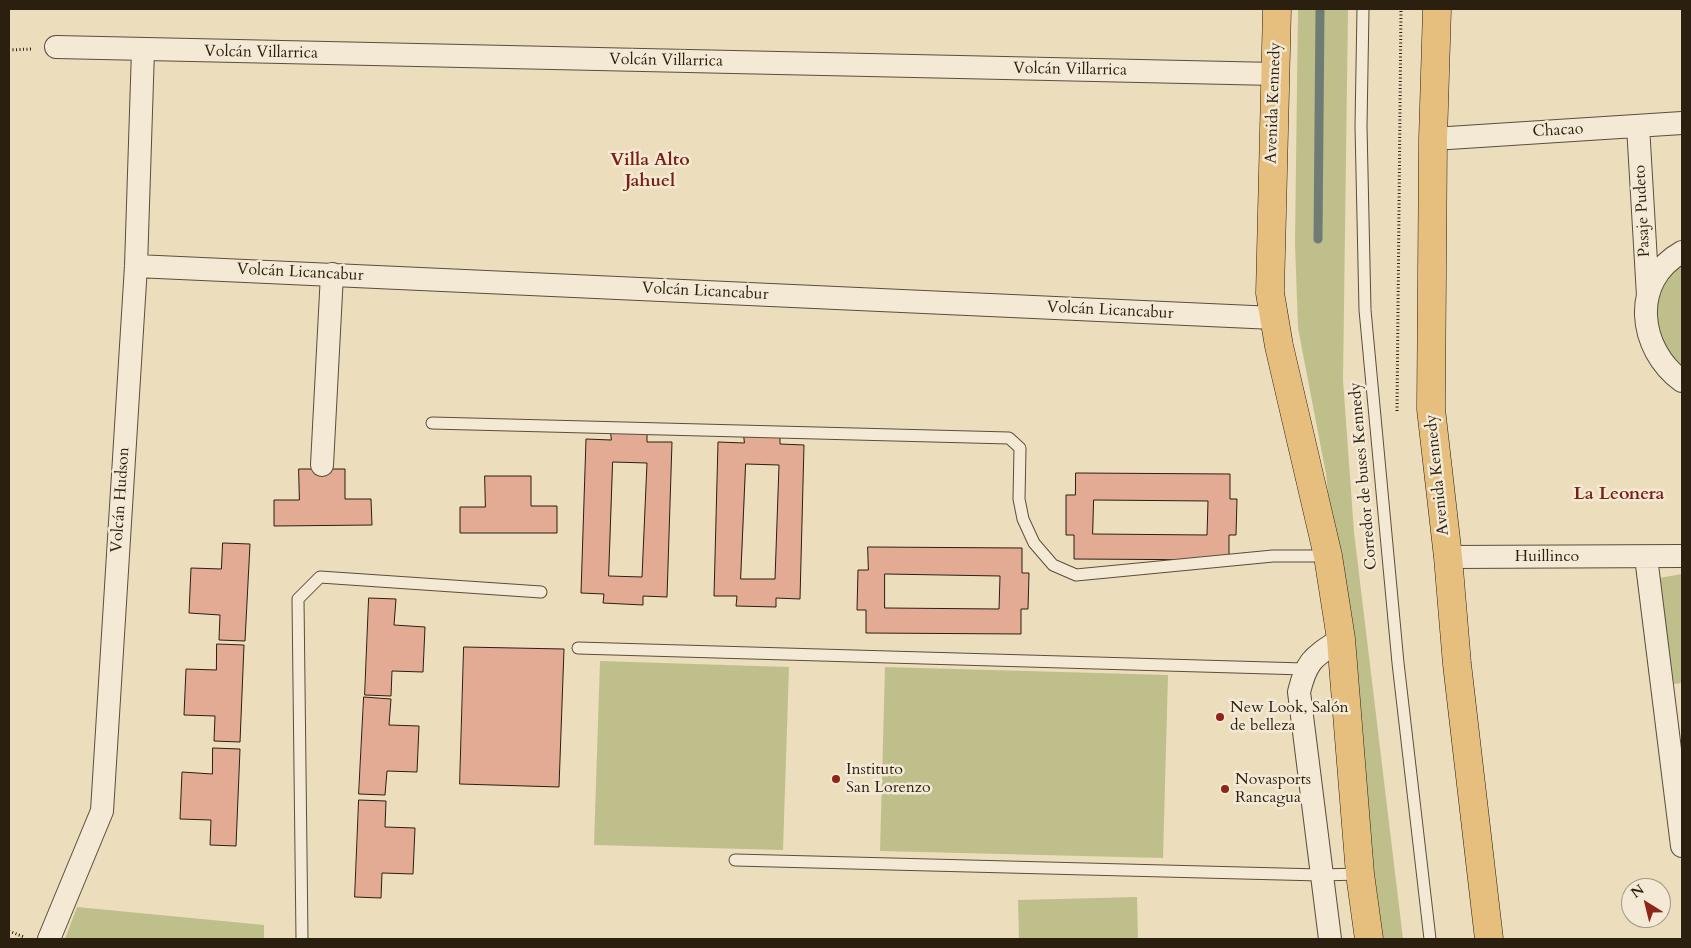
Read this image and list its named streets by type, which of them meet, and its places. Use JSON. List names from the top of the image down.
{
  "streets": {
    "main road": ["Avenida Kennedy"],
    "street": [
      "Volcán Villarrica",
      "Chacao",
      "Pasaje Pudeto",
      "Volcán Licancabur",
      "Volcán Hudson",
      "Huillinco"
    ],
    "lane": ["Corredor de buses Kennedy"]
  },
  "crossings": [
    ["Volcán Villarrica", "Avenida Kennedy"],
    ["Volcán Villarrica", "Volcán Hudson"],
    ["Avenida Kennedy", "Chacao"],
    ["Avenida Kennedy", "Volcán Licancabur"],
    ["Avenida Kennedy", "Huillinco"],
    ["Chacao", "Pasaje Pudeto"],
    ["Volcán Licancabur", "Volcán Hudson"]
  ],
  "districts": ["Villa Alto Jahuel", "La Leonera"],
  "places": ["New Look, Salón de belleza", "Instituto San Lorenzo", "Novasports Rancagua"],
  "north": "top left"
}
